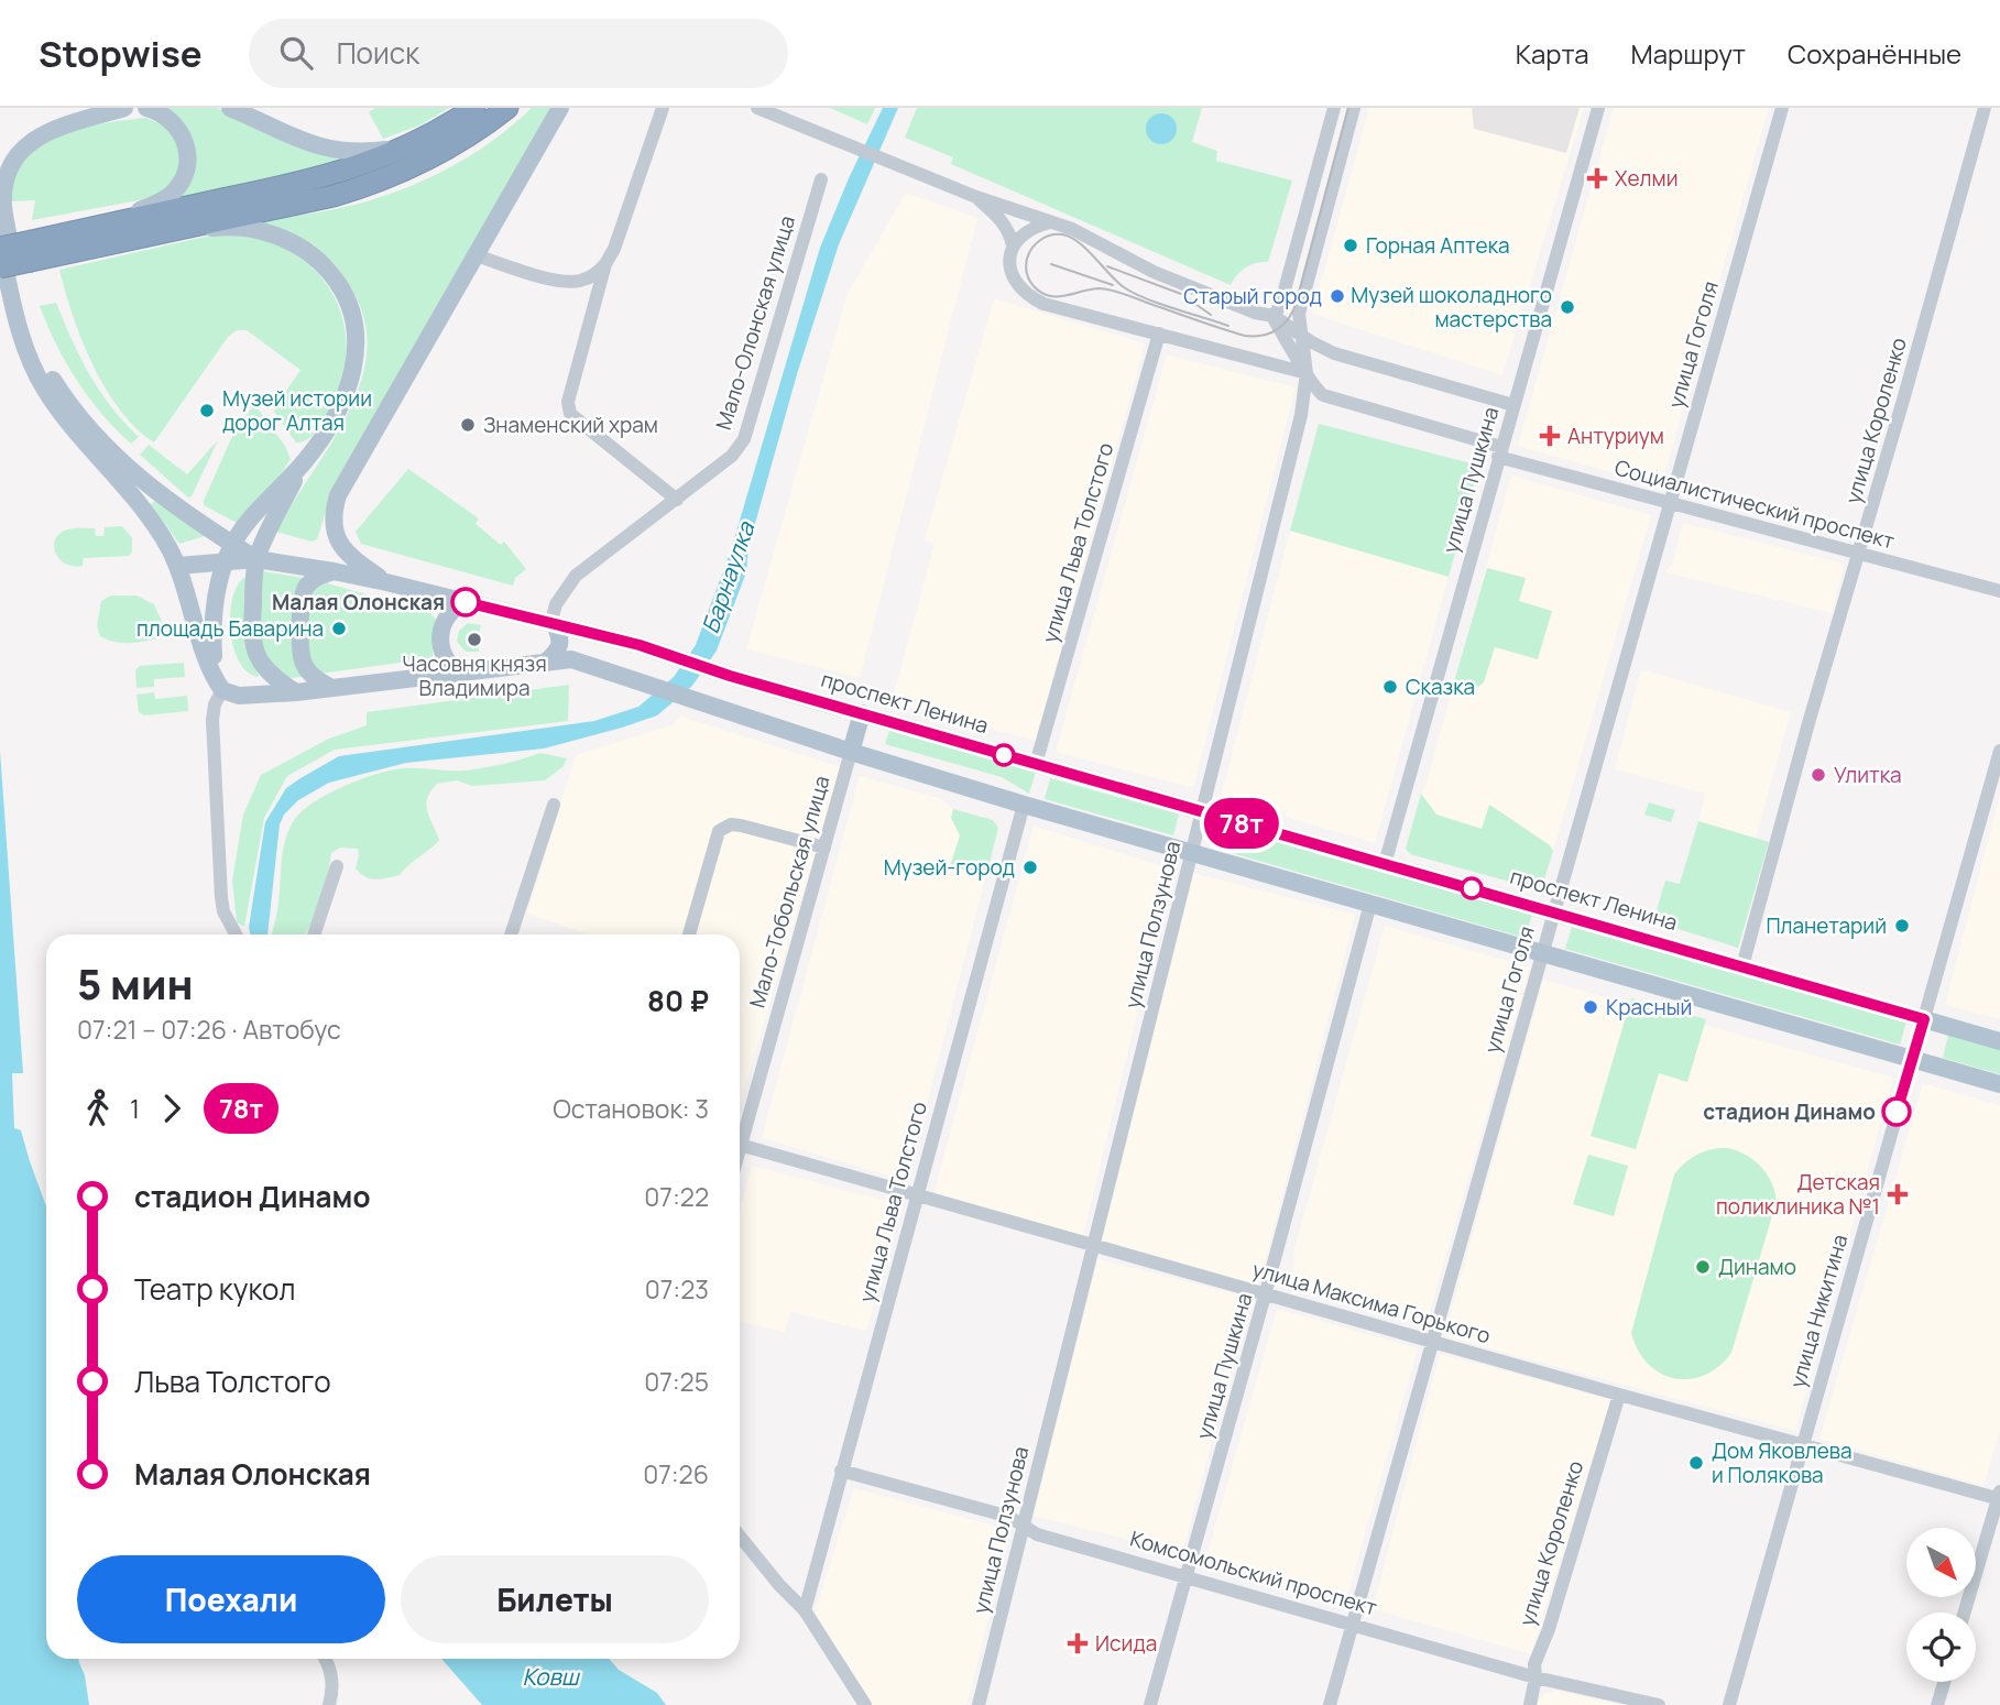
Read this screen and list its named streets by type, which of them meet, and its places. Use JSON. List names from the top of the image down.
{
  "streets": {
    "main road": ["проспект Ленина"],
    "street": [
      "Мало-Олонская улица",
      "улица Гоголя",
      "улица Короленко",
      "улица Пушкина",
      "Социалистический проспект",
      "улица Льва Толстого",
      "Мало-Тобольская улица",
      "улица Ползунова",
      "улица Максима Горького",
      "улица Никитина",
      "Комсомольский проспект"
    ]
  },
  "crossings": [
    ["Мало-Олонская улица", "проспект Ленина"],
    ["улица Гоголя", "Социалистический проспект"],
    ["улица Гоголя", "проспект Ленина"],
    ["улица Гоголя", "улица Максима Горького"],
    ["улица Гоголя", "Комсомольский проспект"],
    ["улица Короленко", "Социалистический проспект"],
    ["улица Короленко", "проспект Ленина"],
    ["улица Короленко", "улица Максима Горького"],
    ["улица Короленко", "Комсомольский проспект"],
    ["улица Пушкина", "Социалистический проспект"],
    ["улица Пушкина", "проспект Ленина"],
    ["улица Пушкина", "улица Максима Горького"],
    ["улица Пушкина", "Комсомольский проспект"],
    ["Социалистический проспект", "улица Льва Толстого"],
    ["Социалистический проспект", "улица Ползунова"],
    ["улица Льва Толстого", "проспект Ленина"],
    ["улица Льва Толстого", "улица Максима Горького"],
    ["улица Льва Толстого", "Комсомольский проспект"],
    ["проспект Ленина", "улица Ползунова"],
    ["проспект Ленина", "улица Никитина"],
    ["улица Ползунова", "улица Максима Горького"],
    ["улица Ползунова", "Комсомольский проспект"],
    ["улица Максима Горького", "улица Никитина"]
  ],
  "water": ["Барнаулка", "Ковш"],
  "places": {
    "health": [
      "Хелми",
      "Антуриум",
      "Детская поликлиника №1",
      "Исида"
    ],
    "other": [
      "Горная Аптека",
      "Старый город",
      "Музей шоколадного мастерства",
      "Музей истории дорог Алтая",
      "Знаменский храм",
      "Малая Олонская",
      "площадь Баварина",
      "Часовня князя Владимира",
      "Сказка",
      "Улитка",
      "Музей-город",
      "Планетарий",
      "Красный",
      "стадион Динамо",
      "Динамо",
      "Дом Яковлева и Полякова"
    ]
  },
  "lines": ["bus line 78т"],
  "north": "bottom right",
  "page": {
    "header": "Stopwise",
    "search": "Поиск",
    "nav": ["Карта", "Маршрут", "Сохранённые"],
    "on_map": "78т",
    "heading": ["5 мин", "07:21 – 07:26 · Автобус", "80 ₽"],
    "legs": ["1", "78т", "Остановок: 3"],
    "list": [
      {
        "name": "стадион Динамо",
        "value": "07:22"
      },
      {
        "name": "Театр кукол",
        "value": "07:23"
      },
      {
        "name": "Льва Толстого",
        "value": "07:25"
      },
      {
        "name": "Малая Олонская",
        "value": "07:26"
      }
    ],
    "buttons": ["Поехали", "Билеты"]
  }
}
